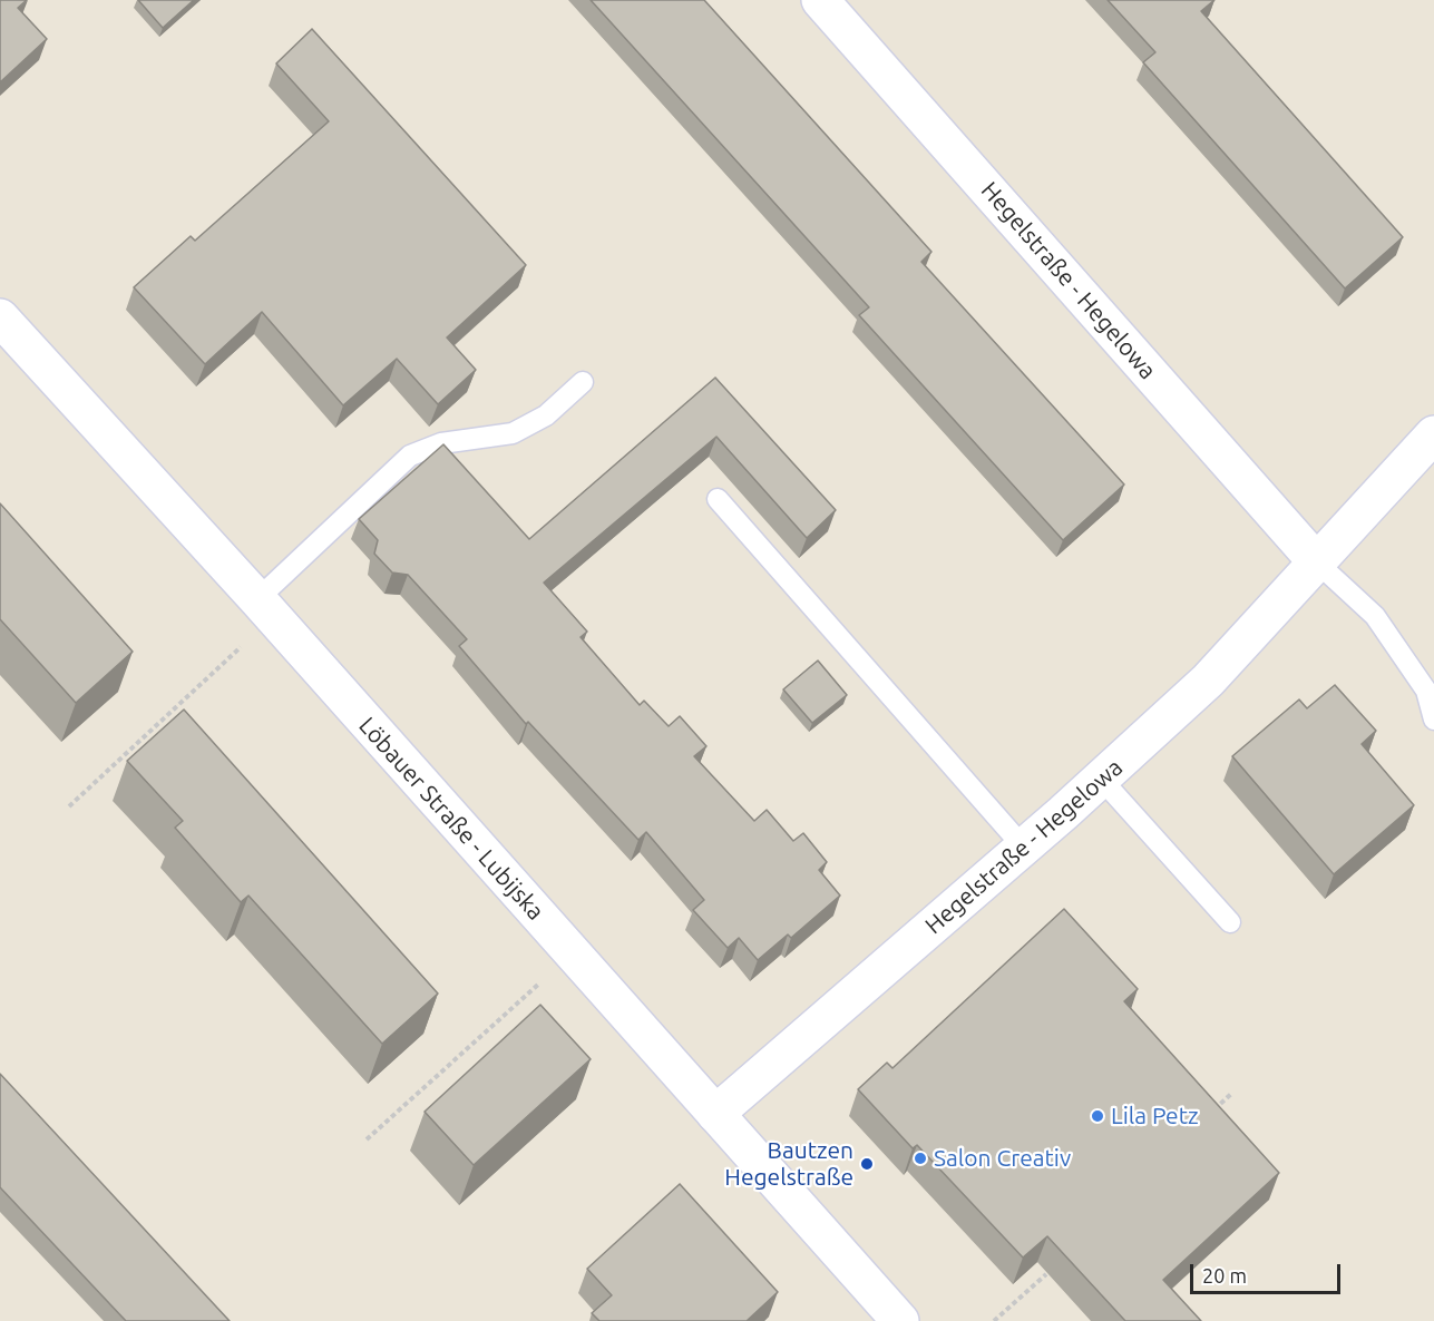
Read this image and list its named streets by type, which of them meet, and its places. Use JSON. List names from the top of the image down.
{
  "streets": {
    "street": ["Hegelstraße - Hegelowa", "Löbauer Straße - Lubijska"]
  },
  "crossings": [
    ["Hegelstraße - Hegelowa", "Löbauer Straße - Lubijska"]
  ],
  "places": ["Lila Petz", "Salon Creativ", "Bautzen Hegelstraße"],
  "scale_bar": "20 m"
}
